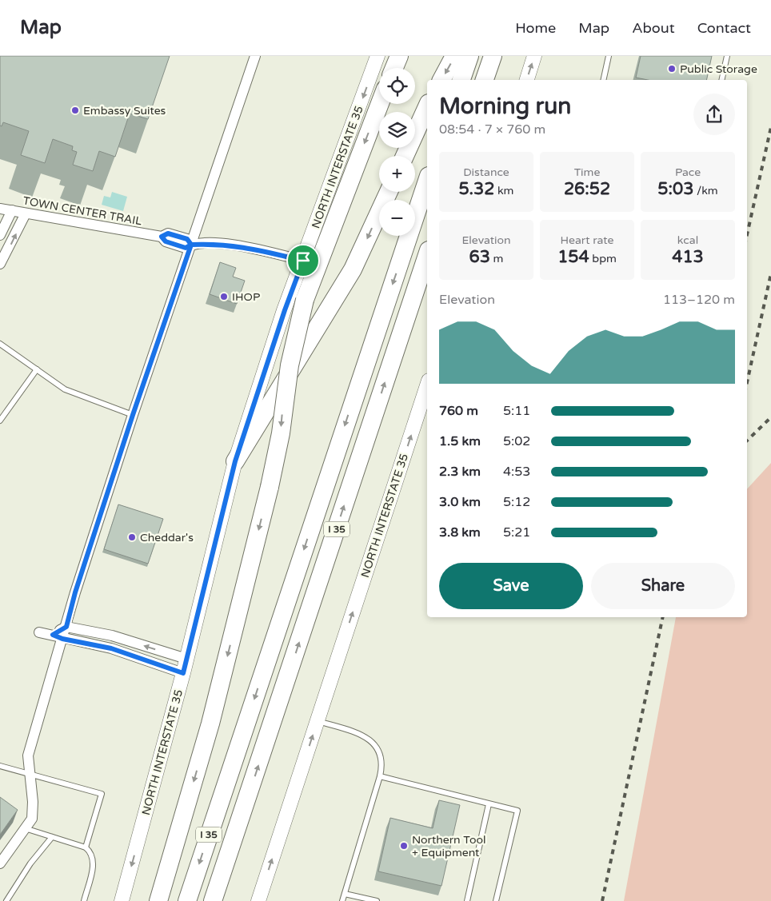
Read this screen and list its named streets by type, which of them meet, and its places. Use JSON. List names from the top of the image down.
{
  "streets": {
    "highway": ["I 35"],
    "main road": ["NORTH INTERSTATE 35"],
    "street": ["TOWN CENTER TRAIL"]
  },
  "crossings": [
    ["NORTH INTERSTATE 35", "TOWN CENTER TRAIL"]
  ],
  "places": [
    "Public Storage",
    "Embassy Suites",
    "IHOP",
    "Cheddar's",
    "Northern Tool + Equipment"
  ],
  "page": {
    "header": "Map",
    "nav": [
      "Home",
      "Map",
      "About",
      "Contact"
    ],
    "map_buttons": ["+", "−"],
    "heading": ["Morning run", "08:54 · 7 × 760 m"],
    "stats": [
      ["Distance", "5.32 km"],
      ["Time", "26:52"],
      ["Pace", "5:03 /km"],
      ["Elevation", "63 m"],
      ["Heart rate", "154 bpm"],
      ["kcal", "413"]
    ],
    "chart": ["Elevation", "113–120 m"],
    "list": [
      {
        "name": "760 m",
        "note": "5:11"
      },
      {
        "name": "1.5 km",
        "note": "5:02"
      },
      {
        "name": "2.3 km",
        "note": "4:53"
      },
      {
        "name": "3.0 km",
        "note": "5:12"
      },
      {
        "name": "3.8 km",
        "note": "5:21"
      }
    ],
    "buttons": ["Save", "Share"]
  }
}
